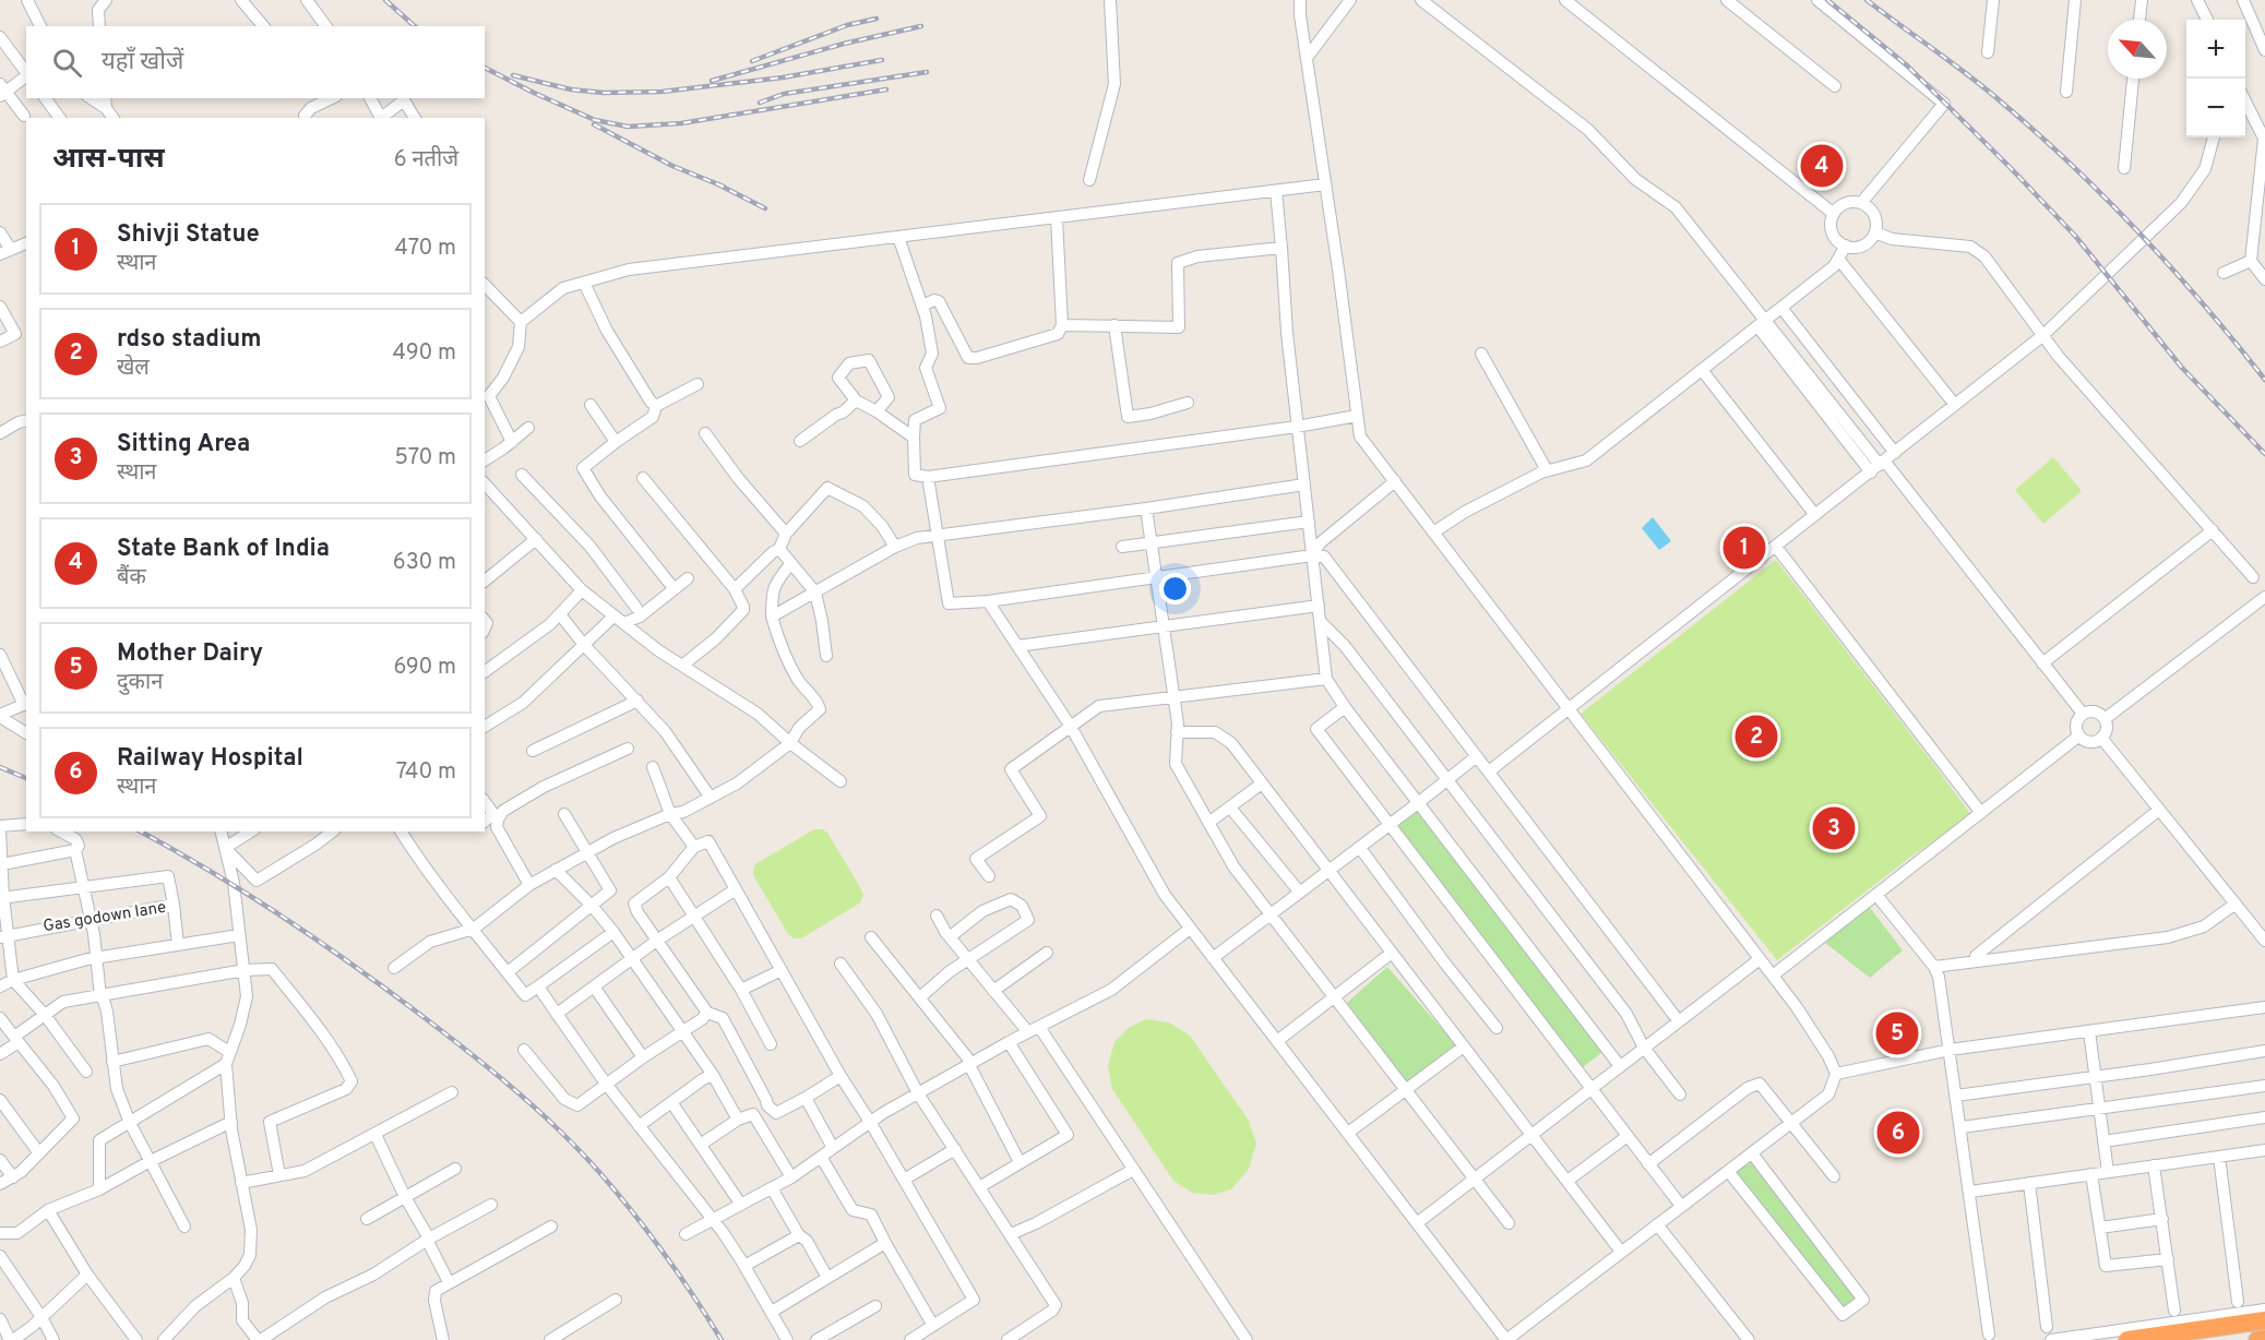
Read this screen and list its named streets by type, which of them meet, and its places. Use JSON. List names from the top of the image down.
{
  "streets": {
    "street": ["Gas godown lane"]
  },
  "north": "top left",
  "page": {
    "map_buttons": ["+", "−"],
    "search": "यहाँ खोजें",
    "heading": ["आस-पास", "6 नतीजे"],
    "pins": [
      "4",
      "1",
      "2",
      "3",
      "5",
      "6"
    ],
    "list": [
      {
        "mark": "1",
        "name": "Shivji Statue",
        "note": "स्थान",
        "value": "470 m"
      },
      {
        "mark": "2",
        "name": "rdso stadium",
        "note": "खेल",
        "value": "490 m"
      },
      {
        "mark": "3",
        "name": "Sitting Area",
        "note": "स्थान",
        "value": "570 m"
      },
      {
        "mark": "4",
        "name": "State Bank of India",
        "note": "बैंक",
        "value": "630 m"
      },
      {
        "mark": "5",
        "name": "Mother Dairy",
        "note": "दुकान",
        "value": "690 m"
      },
      {
        "mark": "6",
        "name": "Railway Hospital",
        "note": "स्थान",
        "value": "740 m"
      }
    ]
  }
}
